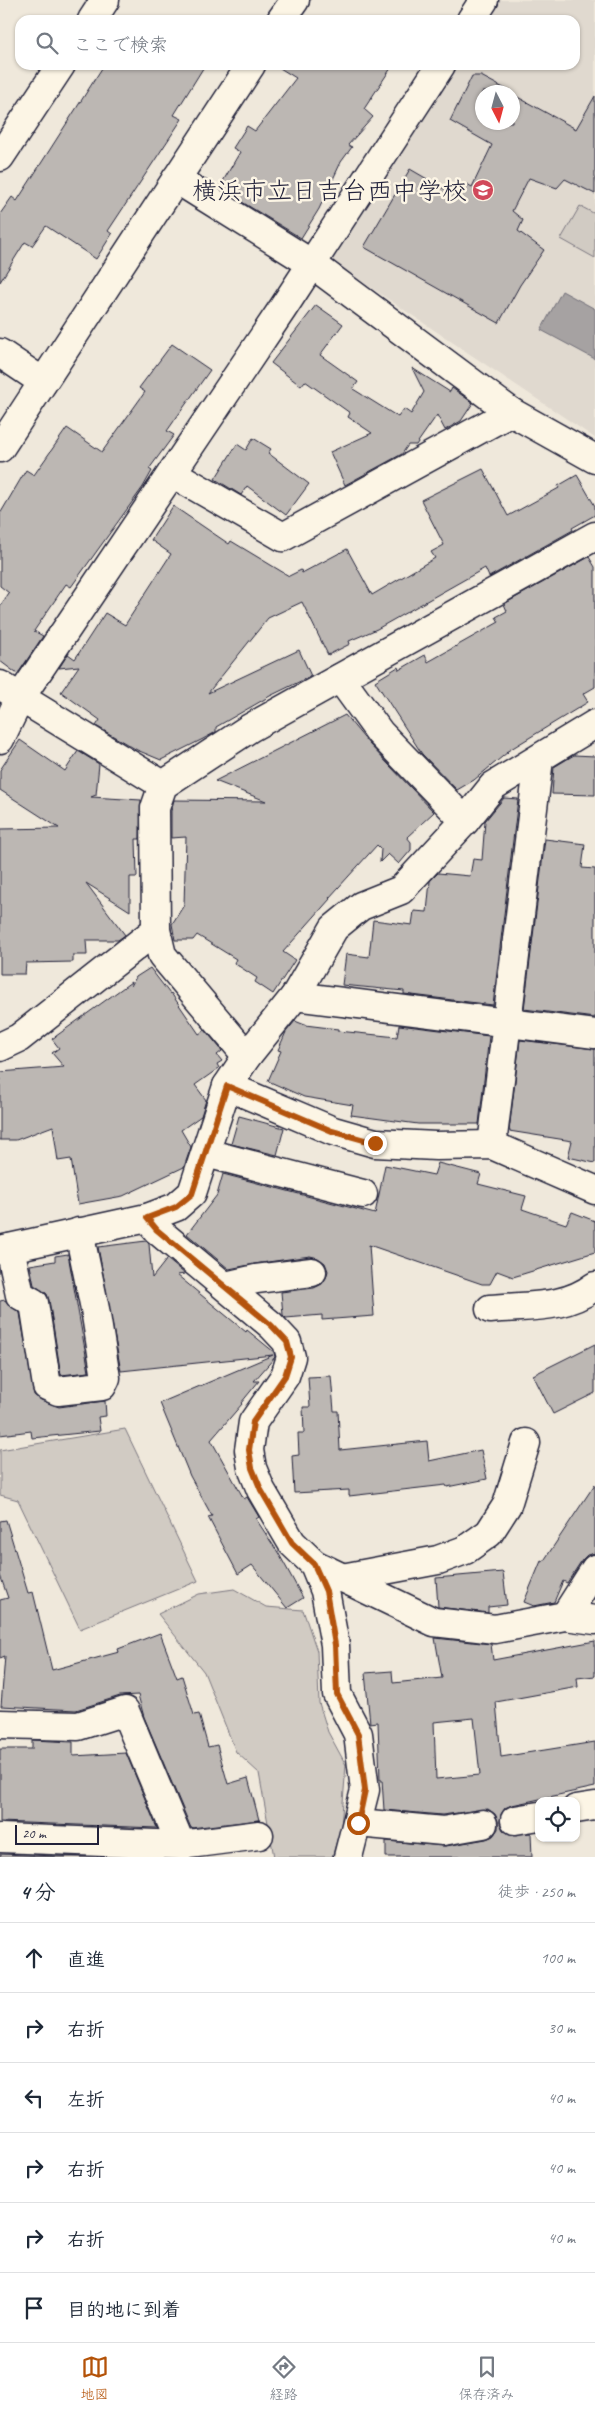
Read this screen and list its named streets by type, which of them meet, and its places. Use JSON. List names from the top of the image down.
{
  "places": {
    "school or university": ["横浜市立日吉台西中学校"]
  },
  "scale_bar": "20 m",
  "north": "bottom",
  "page": {
    "search": "ここで検索",
    "scale": "20 m",
    "heading": ["4 分", "徒歩 · 250 m"],
    "list": [
      ["直進", "100 m"],
      ["右折", "30 m"],
      ["左折", "40 m"],
      ["右折", "40 m"],
      ["右折", "40 m"],
      "目的地に到着"
    ],
    "nav": ["地図", "経路", "保存済み"]
  }
}
